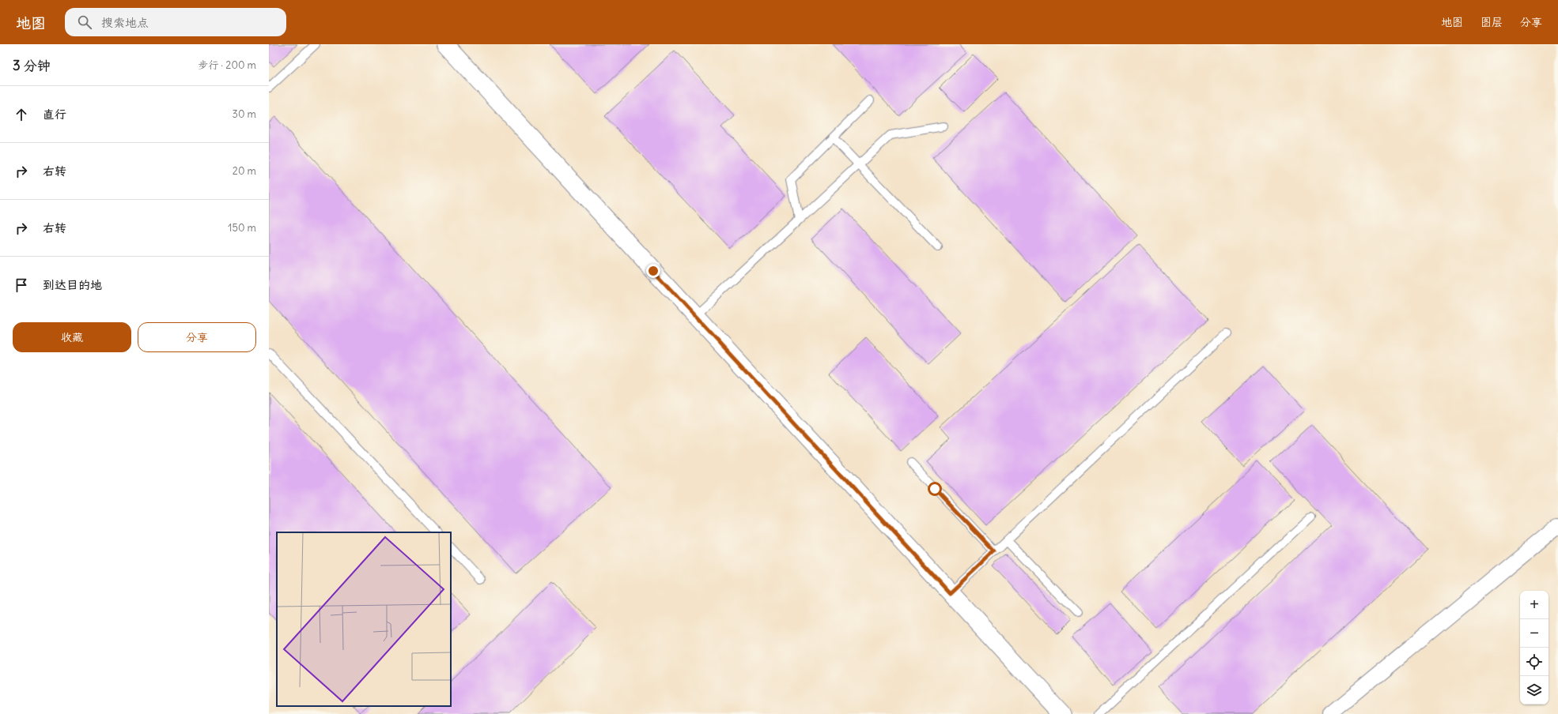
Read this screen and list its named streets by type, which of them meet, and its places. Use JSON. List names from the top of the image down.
{
  "page": {
    "header": "地图",
    "search": "搜索地点",
    "nav": ["地图", "图层", "分享"],
    "heading": ["3 分钟", "步行 · 200 m"],
    "list": [
      ["直行", "30 m"],
      ["右转", "20 m"],
      ["右转", "150 m"],
      "到达目的地"
    ],
    "buttons": ["收藏", "分享"],
    "map_buttons": ["+", "−"]
  }
}
